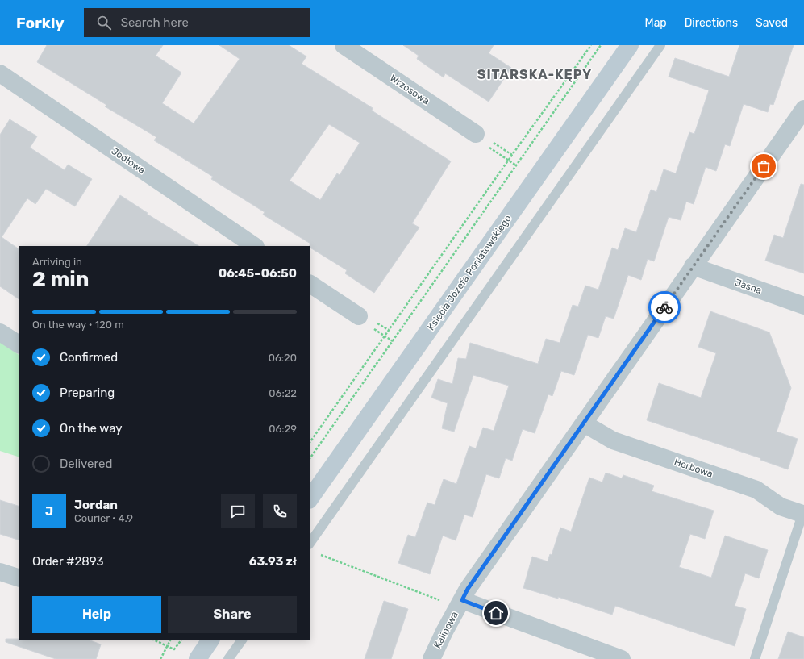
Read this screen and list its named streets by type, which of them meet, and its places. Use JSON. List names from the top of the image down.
{
  "streets": {
    "street": [
      "Wrzosowa",
      "Jodłowa",
      "Księcia Józefa Poniatowskiego",
      "Jasna",
      "Herbowa",
      "Kalinowa"
    ]
  },
  "crossings": [
    ["Jasna", "Kalinowa"],
    ["Herbowa", "Kalinowa"]
  ],
  "districts": ["SITARSKA-KĘPY"],
  "page": {
    "header": "Forkly",
    "search": "Search here",
    "nav": ["Map", "Directions", "Saved"],
    "heading": ["2 min", "Arriving in", "06:45–06:50"],
    "panel": [
      "Jordan",
      "Courier · 4.9",
      "Order #2893",
      "63.93 zł"
    ],
    "bar": "On the way · 120 m",
    "list": [
      ["Confirmed", "06:20"],
      ["Preparing", "06:22"],
      ["On the way", "06:29"],
      "Delivered"
    ],
    "round": "J",
    "buttons": ["Help", "Share"]
  }
}
